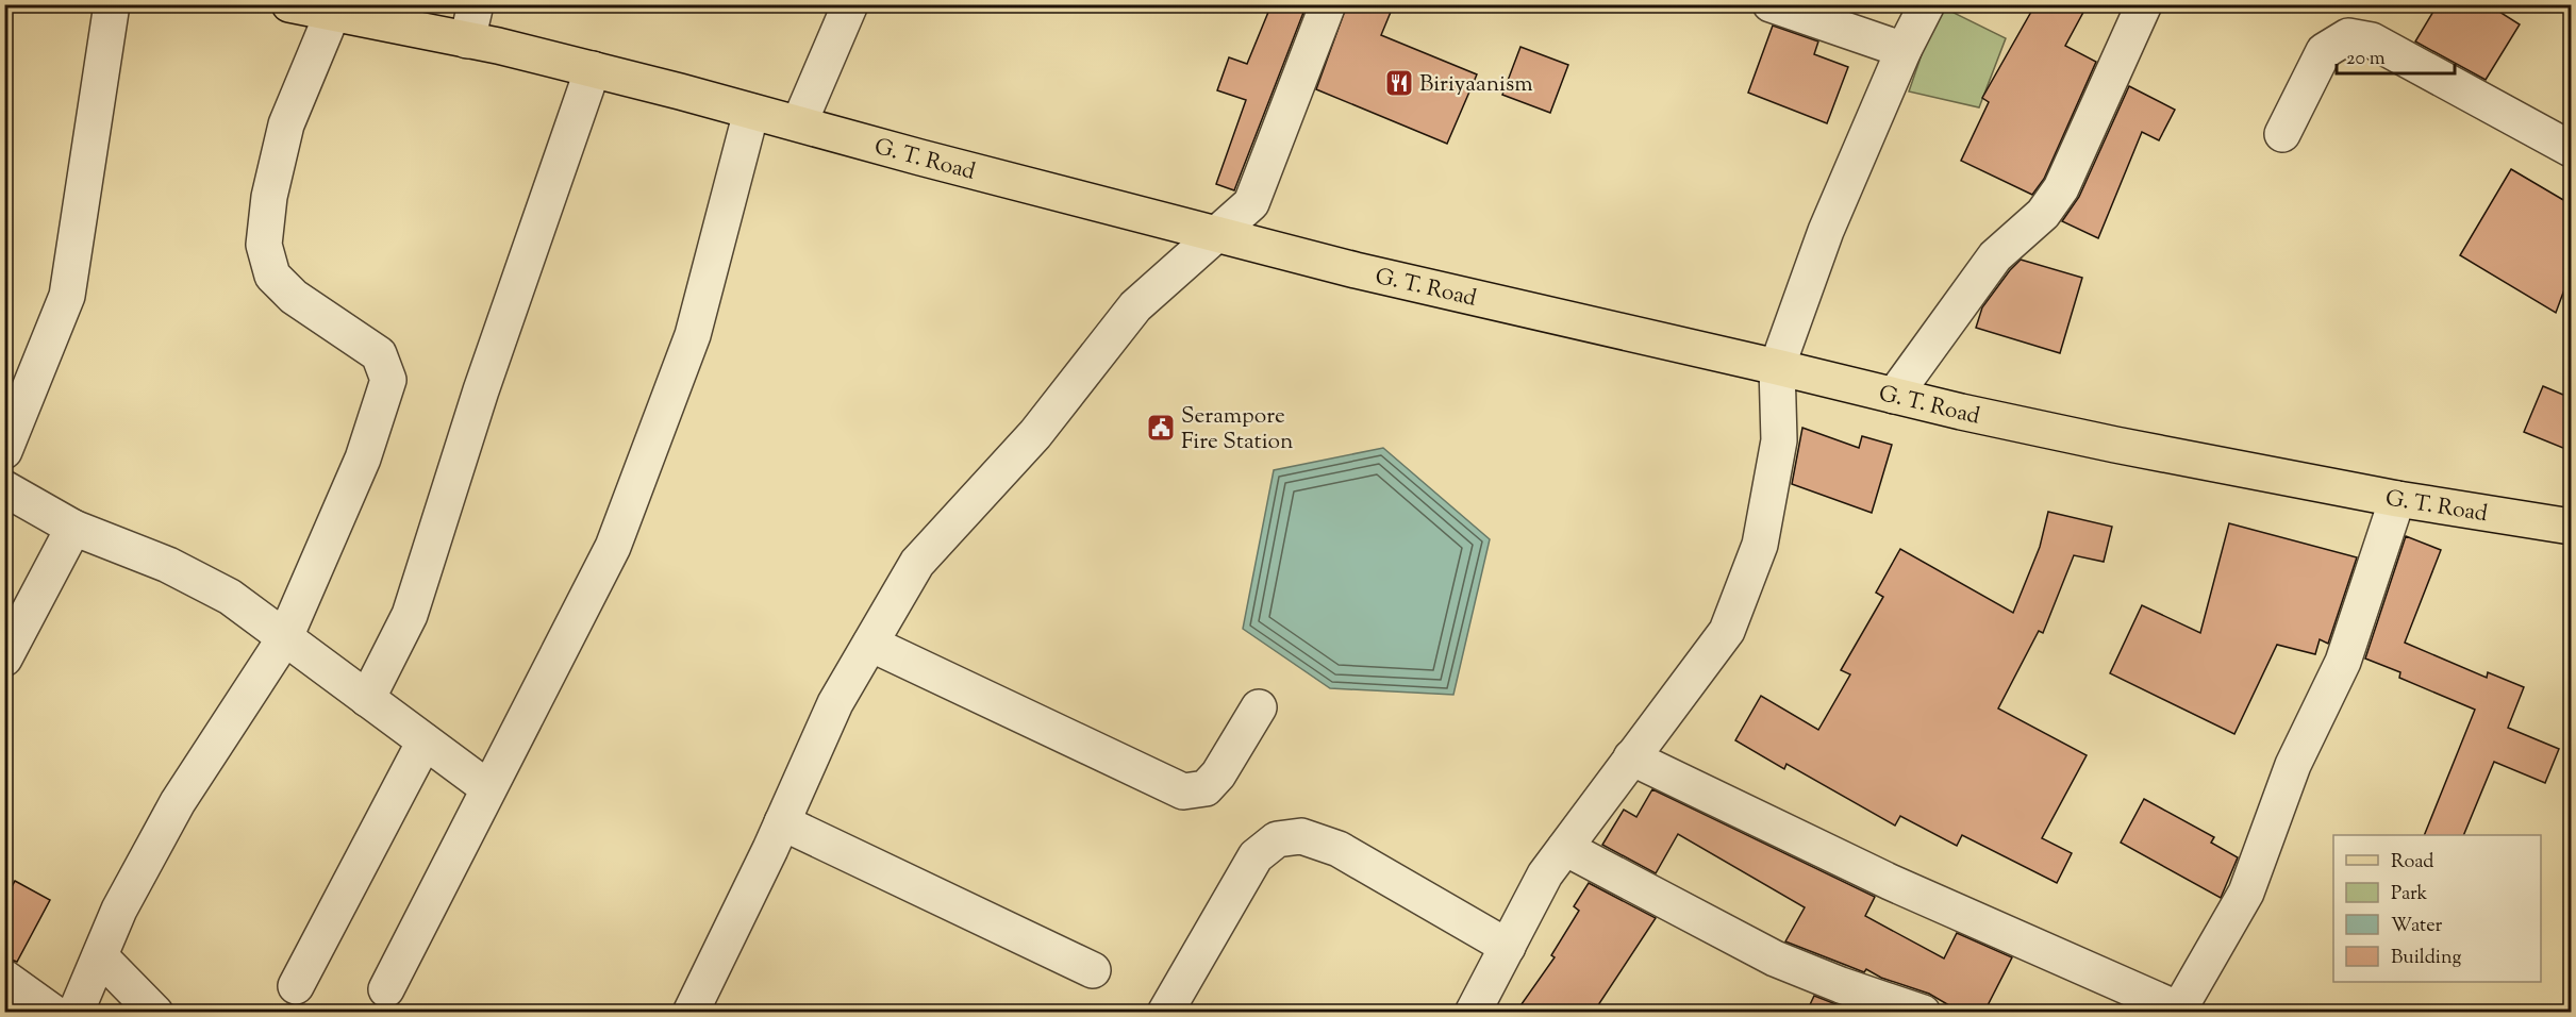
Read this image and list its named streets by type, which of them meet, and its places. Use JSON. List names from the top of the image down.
{
  "streets": {
    "main road": ["G. T. Road"]
  },
  "places": {
    "restaurant": ["Biriyaanism"],
    "public building": ["Serampore Fire Station"]
  },
  "legend": [
    "Road",
    "Park",
    "Water",
    "Building"
  ],
  "scale_bar": "20 m"
}
